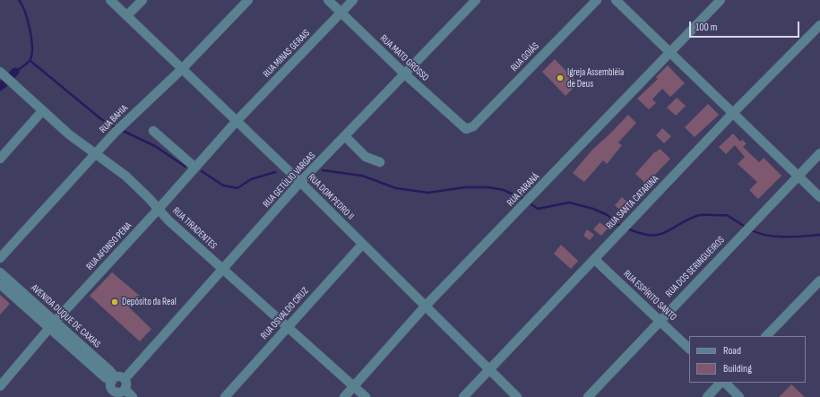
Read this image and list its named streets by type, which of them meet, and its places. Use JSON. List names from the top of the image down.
{
  "streets": {
    "street": [
      "RUA MINAS GERAIS",
      "RUA GOIÁS",
      "RUA MATO GROSSO",
      "RUA BAHIA",
      "RUA GETÚLIO VARGAS",
      "RUA PARANÁ",
      "RUA DOM PEDRO II",
      "RUA SANTA CATARINA",
      "RUA TIRADENTES",
      "RUA AFONSO PENA",
      "RUA DOS SERINGUEIROS",
      "RUA ESPÍRITO SANTO",
      "RUA OSVALDO CRUZ",
      "AVENIDA DUQUE DE CAXIAS"
    ]
  },
  "crossings": [
    ["RUA MINAS GERAIS", "RUA MATO GROSSO"],
    ["RUA MINAS GERAIS", "RUA DOM PEDRO II"],
    ["RUA MINAS GERAIS", "RUA AFONSO PENA"],
    ["RUA GOIÁS", "RUA MATO GROSSO"],
    ["RUA MATO GROSSO", "RUA GETÚLIO VARGAS"],
    ["RUA BAHIA", "RUA DOM PEDRO II"],
    ["RUA BAHIA", "RUA TIRADENTES"],
    ["RUA GETÚLIO VARGAS", "RUA DOM PEDRO II"],
    ["RUA GETÚLIO VARGAS", "RUA TIRADENTES"],
    ["RUA PARANÁ", "RUA DOM PEDRO II"],
    ["RUA PARANÁ", "RUA TIRADENTES"],
    ["RUA DOM PEDRO II", "RUA SANTA CATARINA"],
    ["RUA DOM PEDRO II", "RUA AFONSO PENA"],
    ["RUA DOM PEDRO II", "RUA OSVALDO CRUZ"],
    ["RUA SANTA CATARINA", "RUA ESPÍRITO SANTO"],
    ["RUA TIRADENTES", "RUA AFONSO PENA"],
    ["RUA TIRADENTES", "RUA OSVALDO CRUZ"],
    ["RUA AFONSO PENA", "AVENIDA DUQUE DE CAXIAS"],
    ["RUA DOS SERINGUEIROS", "RUA ESPÍRITO SANTO"]
  ],
  "places": ["Igreja Assembléia de Deus", "Depósito da Real"],
  "legend": ["Road", "Building"],
  "scale_bar": "100 m"
}
